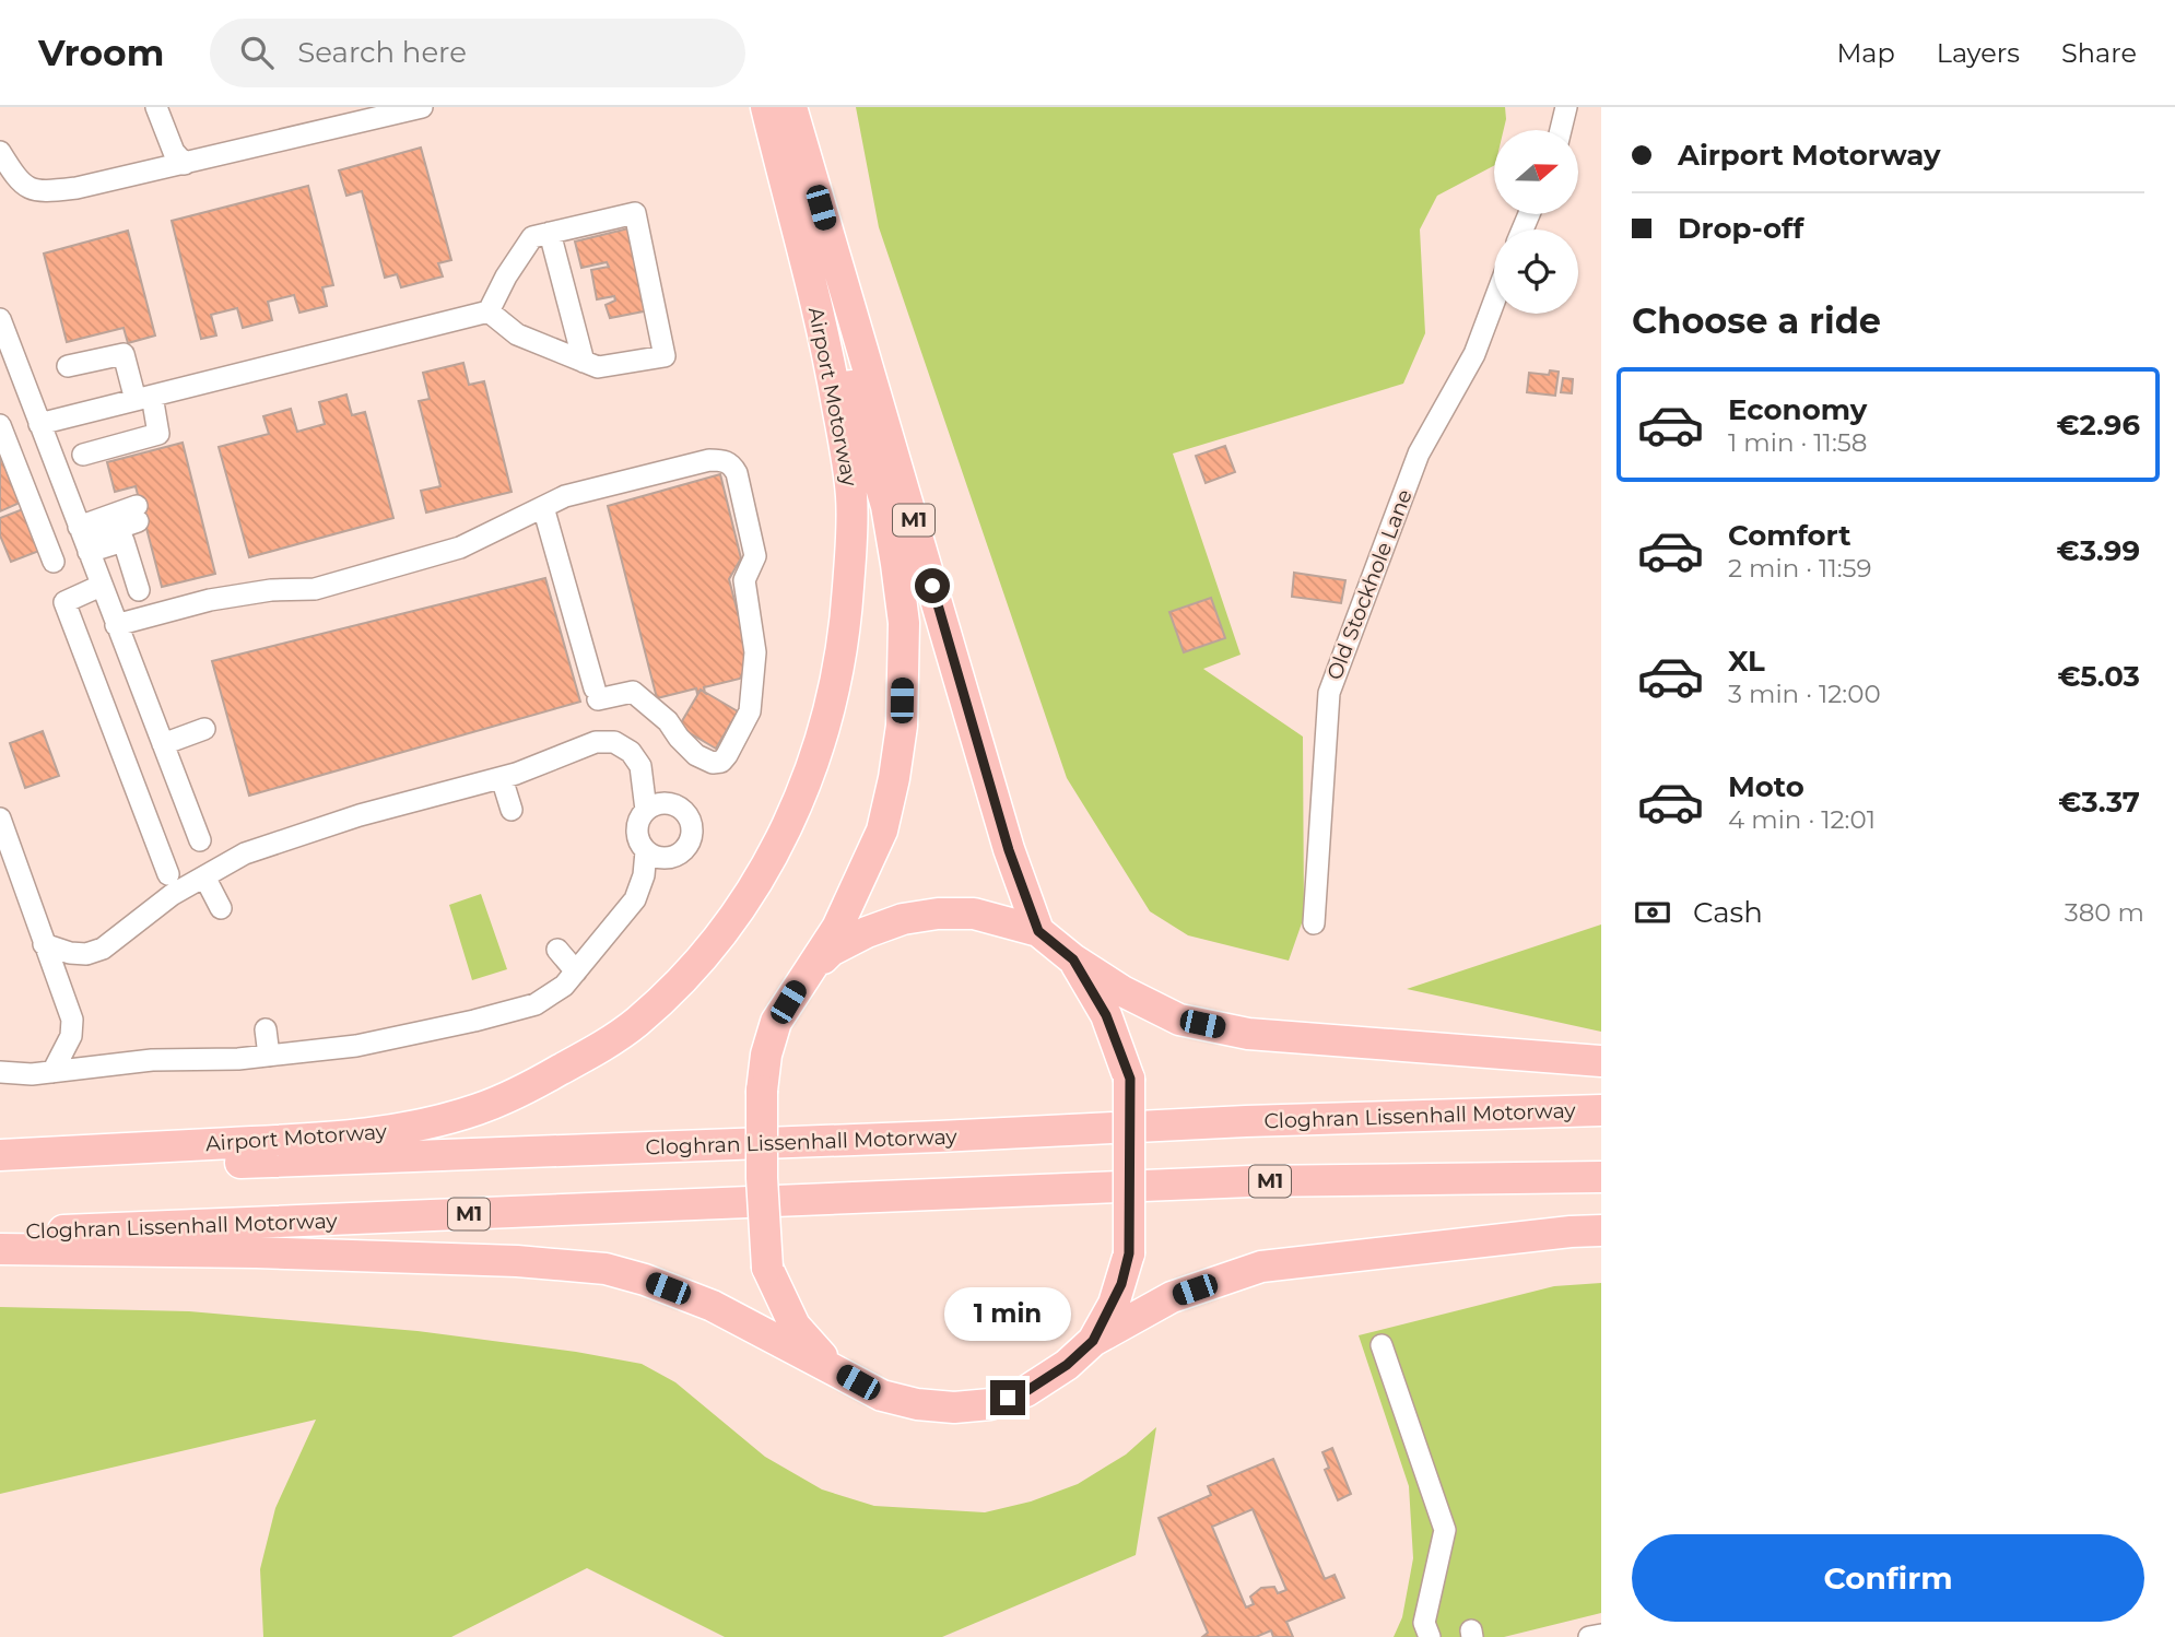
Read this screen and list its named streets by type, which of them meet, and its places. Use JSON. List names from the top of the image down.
{
  "streets": {
    "highway": ["Airport Motorway", "M1", "Cloghran Lissenhall Motorway"],
    "street": ["Old Stockhole Lane"]
  },
  "crossings": [
    ["Airport Motorway", "M1"]
  ],
  "north": "right",
  "page": {
    "header": "Vroom",
    "search": "Search here",
    "nav": ["Map", "Layers", "Share"],
    "banner": ["Airport Motorway", "Drop-off"],
    "heading": "Choose a ride",
    "list": [
      {
        "name": "Economy",
        "note": "1 min · 11:58",
        "value": "€2.96"
      },
      {
        "name": "Comfort",
        "note": "2 min · 11:59",
        "value": "€3.99"
      },
      {
        "name": "XL",
        "note": "3 min · 12:00",
        "value": "€5.03"
      },
      {
        "name": "Moto",
        "note": "4 min · 12:01",
        "value": "€3.37"
      }
    ],
    "pay": ["Cash", "380 m"],
    "bubble": "1 min",
    "buttons": "Confirm"
  }
}
